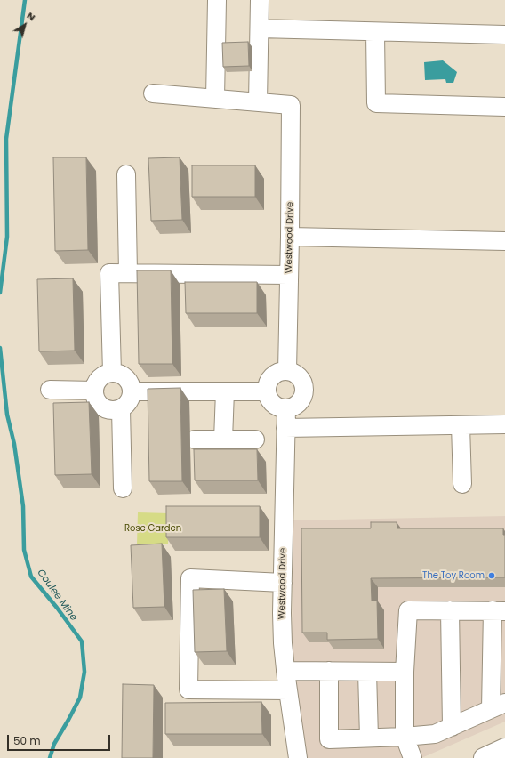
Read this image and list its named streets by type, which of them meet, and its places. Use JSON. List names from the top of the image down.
{
  "streets": {
    "street": ["Westwood Drive"]
  },
  "water": ["Coulee Mine"],
  "parks": ["Rose Garden"],
  "places": ["The Toy Room"],
  "scale_bar": "50 m",
  "north": "top right"
}
